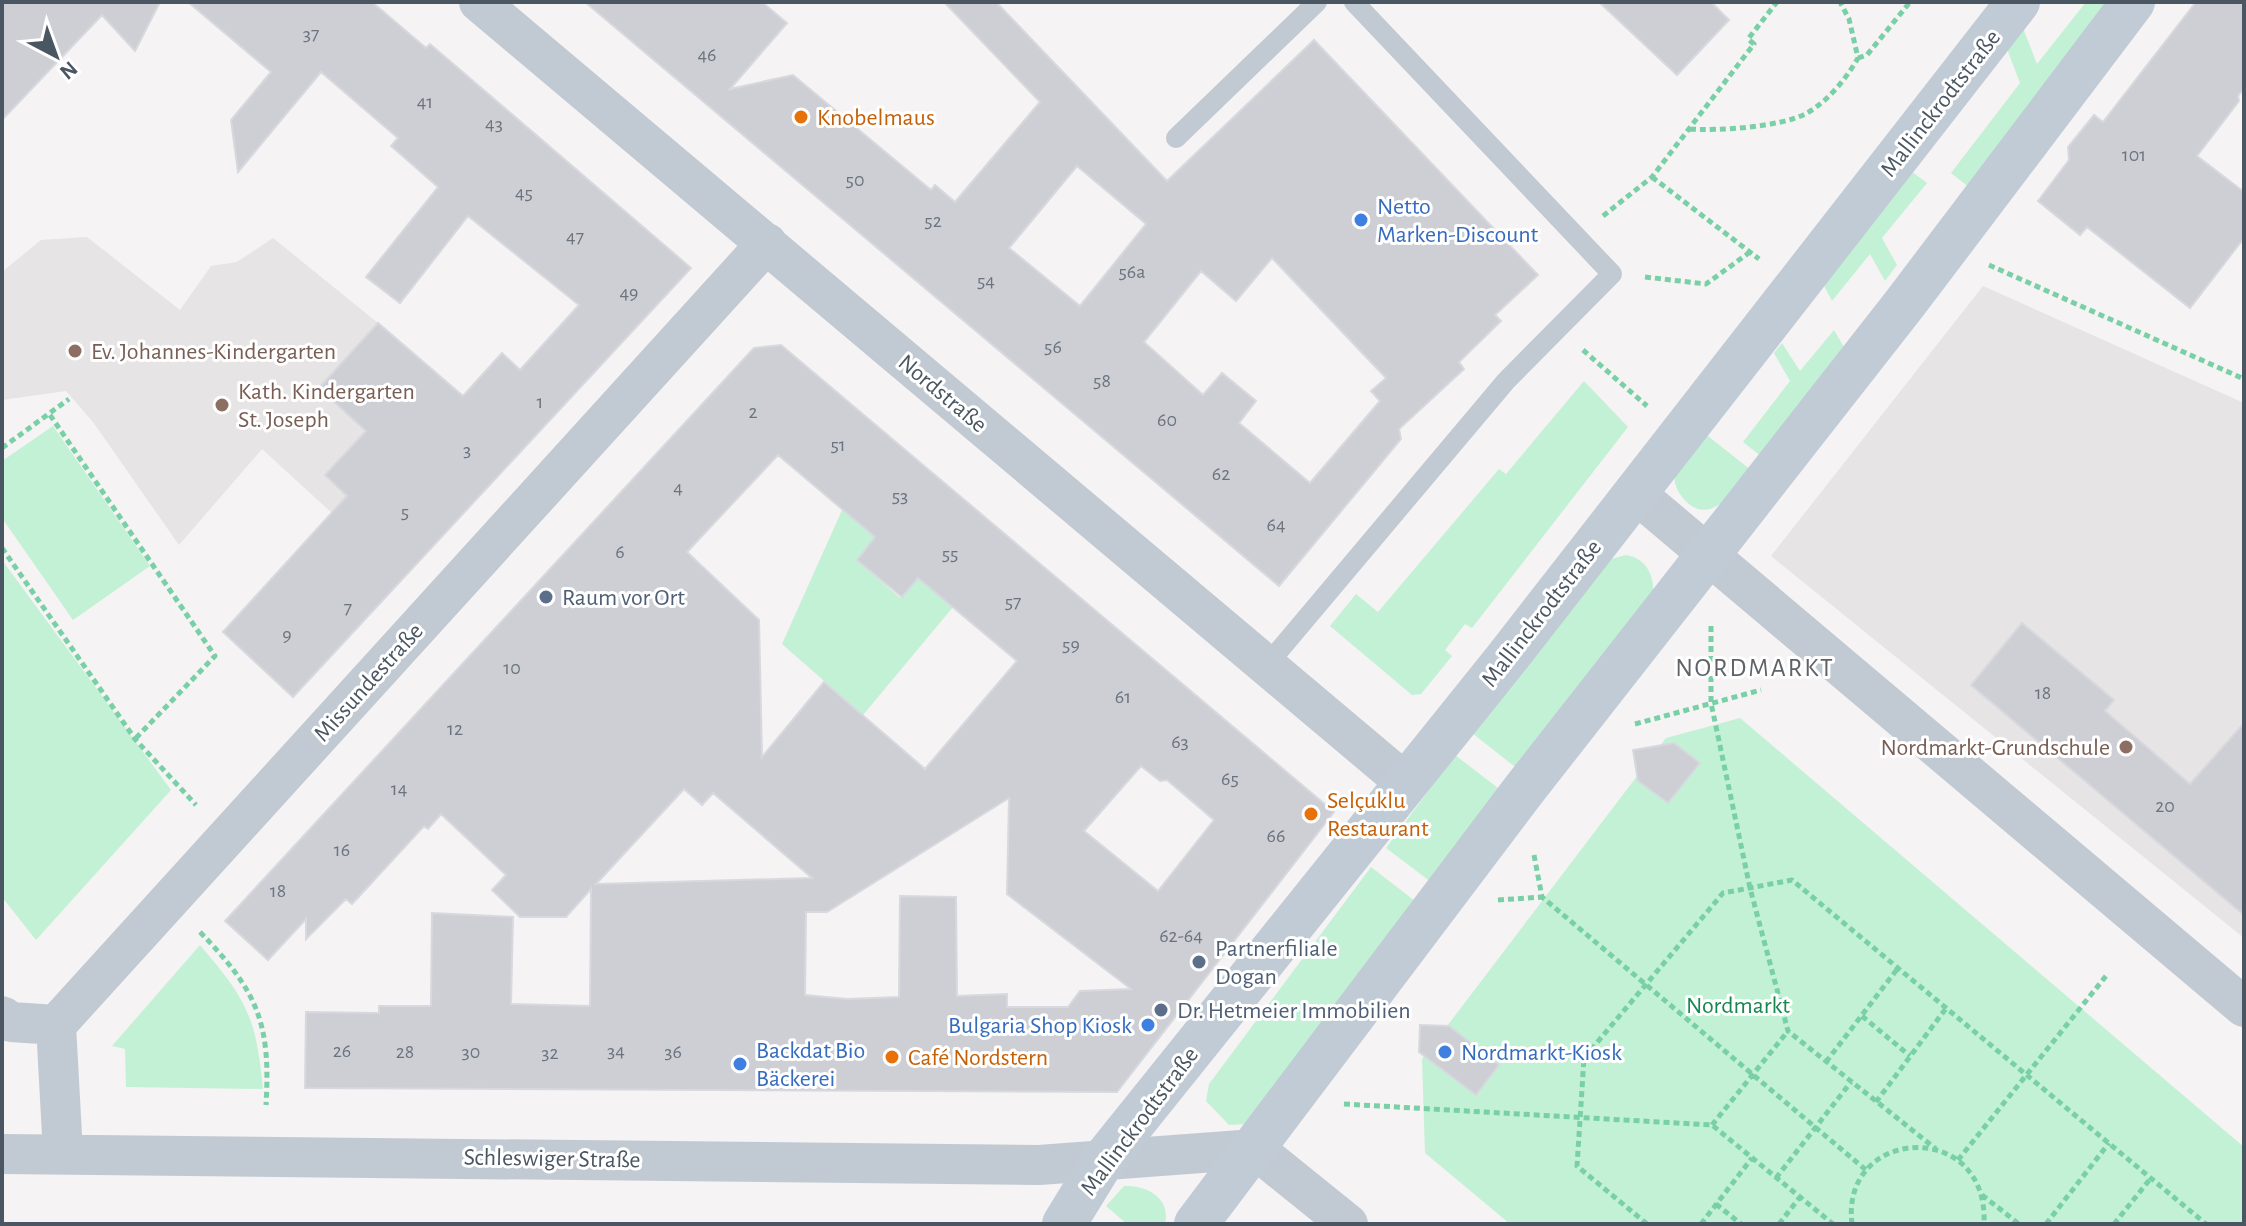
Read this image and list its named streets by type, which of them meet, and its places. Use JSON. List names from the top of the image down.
{
  "streets": {
    "main road": ["Mallinckrodtstraße"],
    "street": ["Nordstraße", "Missundestraße", "Schleswiger Straße"]
  },
  "crossings": [
    ["Mallinckrodtstraße", "Nordstraße"],
    ["Mallinckrodtstraße", "Schleswiger Straße"],
    ["Nordstraße", "Missundestraße"]
  ],
  "districts": ["NORDMARKT"],
  "parks": ["Nordmarkt"],
  "places": [
    "Knobelmaus",
    "Netto Marken-Discount",
    "Ev. Johannes-Kindergarten",
    "Kath. Kindergarten St. Joseph",
    "Raum vor Ort",
    "Nordmarkt-Grundschule",
    "Selçuklu Restaurant",
    "Partnerfiliale Dogan",
    "Dr. Hetmeier Immobilien",
    "Bulgaria Shop Kiosk",
    "Nordmarkt-Kiosk",
    "Café Nordstern",
    "Backdat Bio Bäckerei"
  ],
  "house_numbers": [
    "37",
    "46",
    "41",
    "43",
    "101",
    "50",
    "45",
    "52",
    "47",
    "56a",
    "54",
    "49",
    "56",
    "58",
    "1",
    "2",
    "60",
    "51",
    "3",
    "62",
    "4",
    "53",
    "5",
    "64",
    "6",
    "55",
    "57",
    "7",
    "9",
    "59",
    "10",
    "18",
    "61",
    "12",
    "63",
    "65",
    "14",
    "20",
    "66",
    "16",
    "18",
    "62-64",
    "26",
    "34",
    "28",
    "30",
    "36",
    "32"
  ],
  "north": "bottom right"
}
